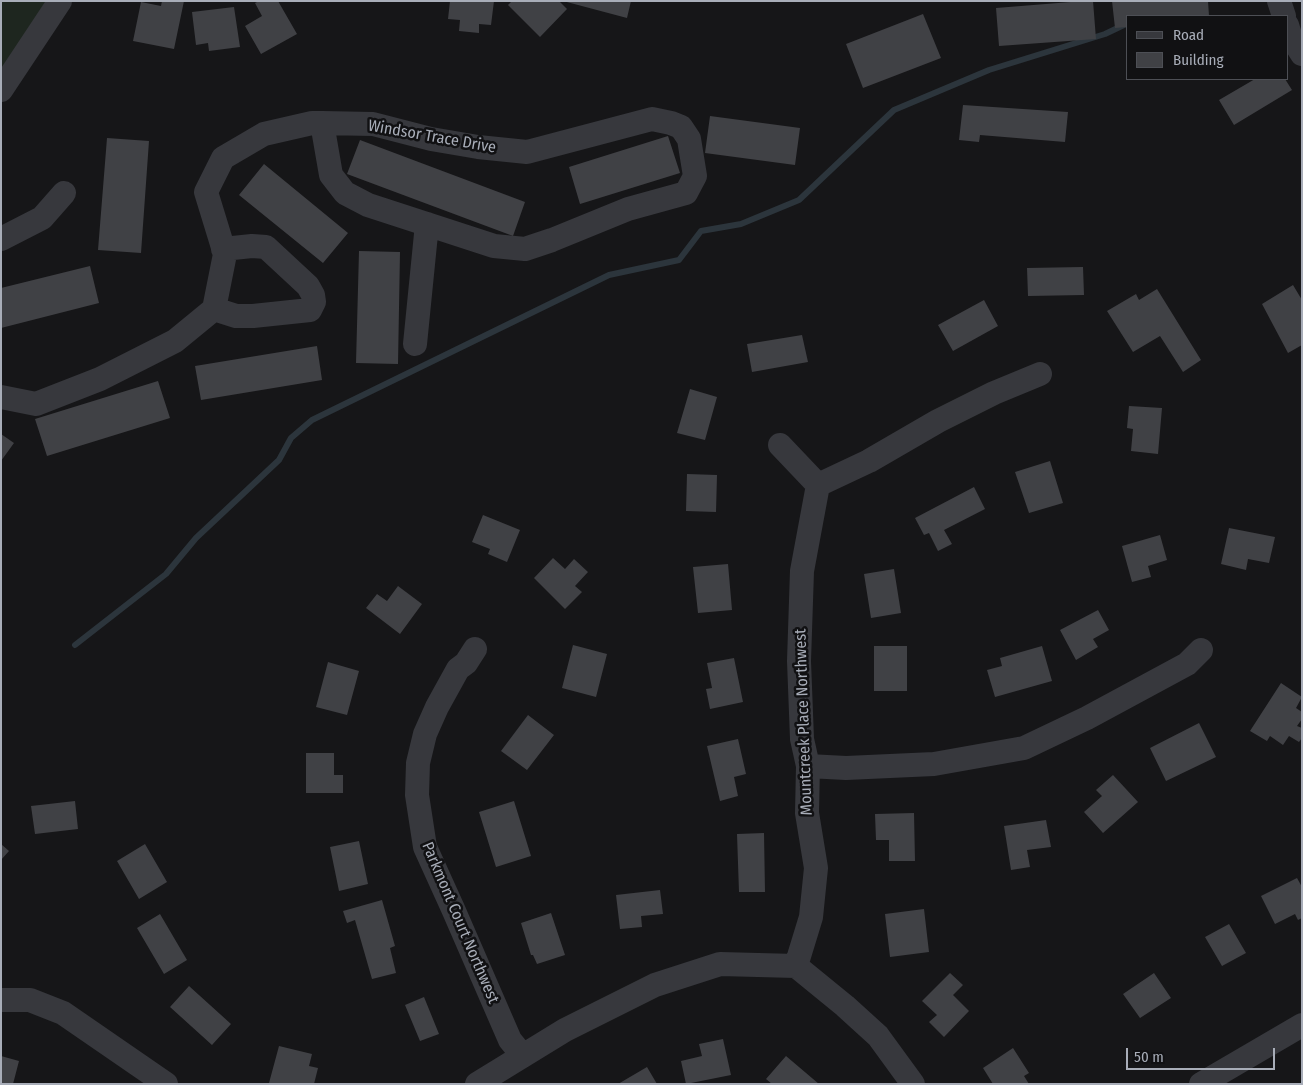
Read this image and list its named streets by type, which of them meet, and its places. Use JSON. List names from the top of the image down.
{
  "streets": {
    "street": ["Windsor Trace Drive", "Mountcreek Place Northwest", "Parkmont Court Northwest"]
  },
  "legend": ["Road", "Building"],
  "scale_bar": "50 m"
}
